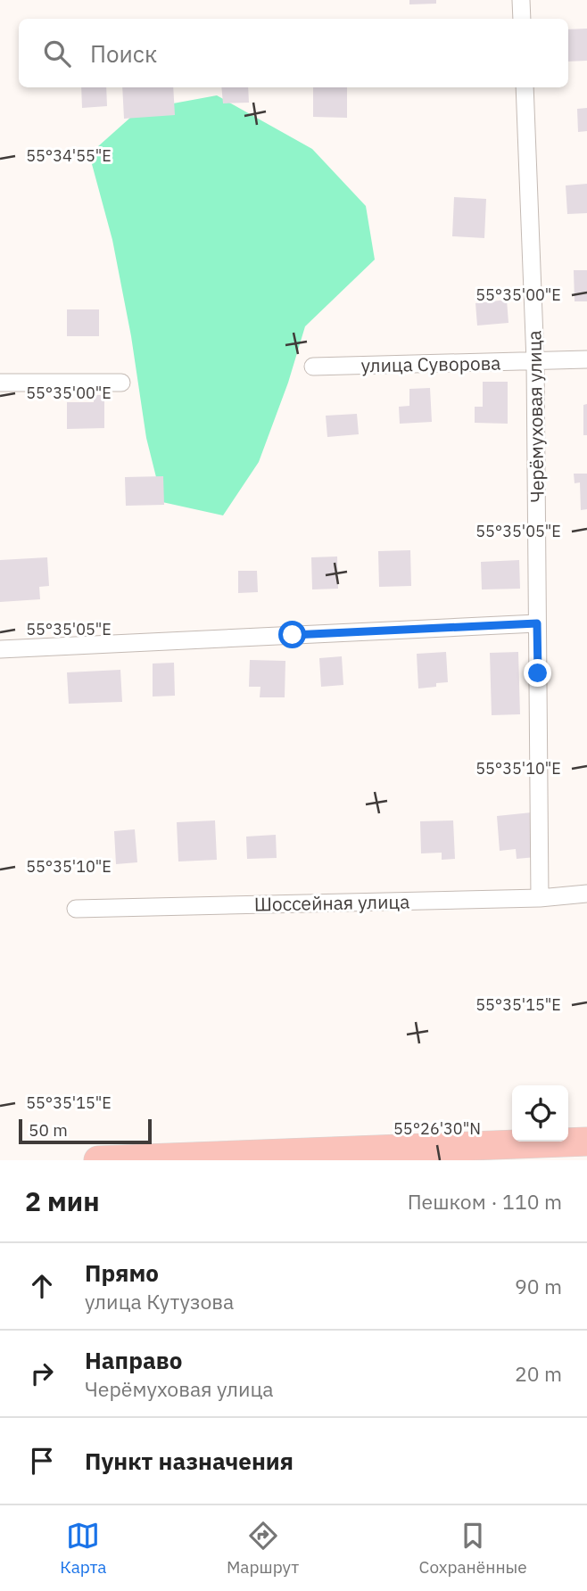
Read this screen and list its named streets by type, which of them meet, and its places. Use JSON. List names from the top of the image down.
{
  "streets": {
    "street": ["улица Суворова", "Черёмуховая улица", "Шоссейная улица"]
  },
  "crossings": [
    ["улица Суворова", "Черёмуховая улица"],
    ["Черёмуховая улица", "Шоссейная улица"]
  ],
  "scale_bar": "50 m",
  "page": {
    "search": "Поиск",
    "scale": "50 m",
    "heading": ["2 мин", "Пешком · 110 m"],
    "list": [
      ["Прямо", "улица Кутузова", "90 m"],
      ["Направо", "Черёмуховая улица", "20 m"],
      "Пункт назначения"
    ],
    "nav": ["Карта", "Маршрут", "Сохранённые"]
  },
  "coordinates": [
    "55°34'55\"E",
    "55°35'00\"E",
    "55°35'05\"E",
    "55°35'10\"E",
    "55°35'15\"E",
    "55°26'30\"N"
  ]
}
